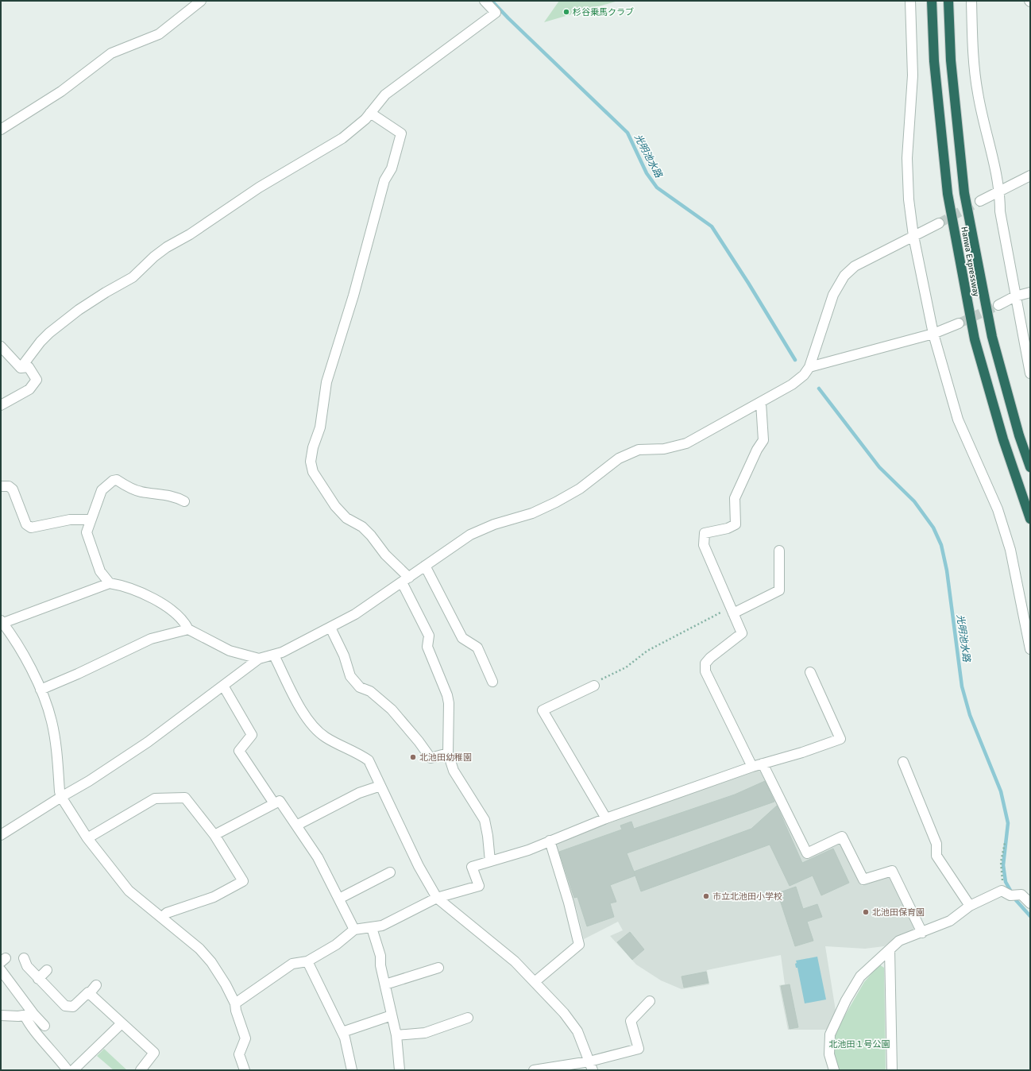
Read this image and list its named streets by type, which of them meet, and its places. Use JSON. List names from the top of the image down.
{
  "streets": {
    "highway": ["Hanwa Expressway"]
  },
  "water": ["光明池水路"],
  "parks": ["北池田１号公園"],
  "places": [
    "杉谷乗馬クラブ",
    "北池田幼稚園",
    "市立北池田小学校",
    "北池田保育園"
  ]
}
